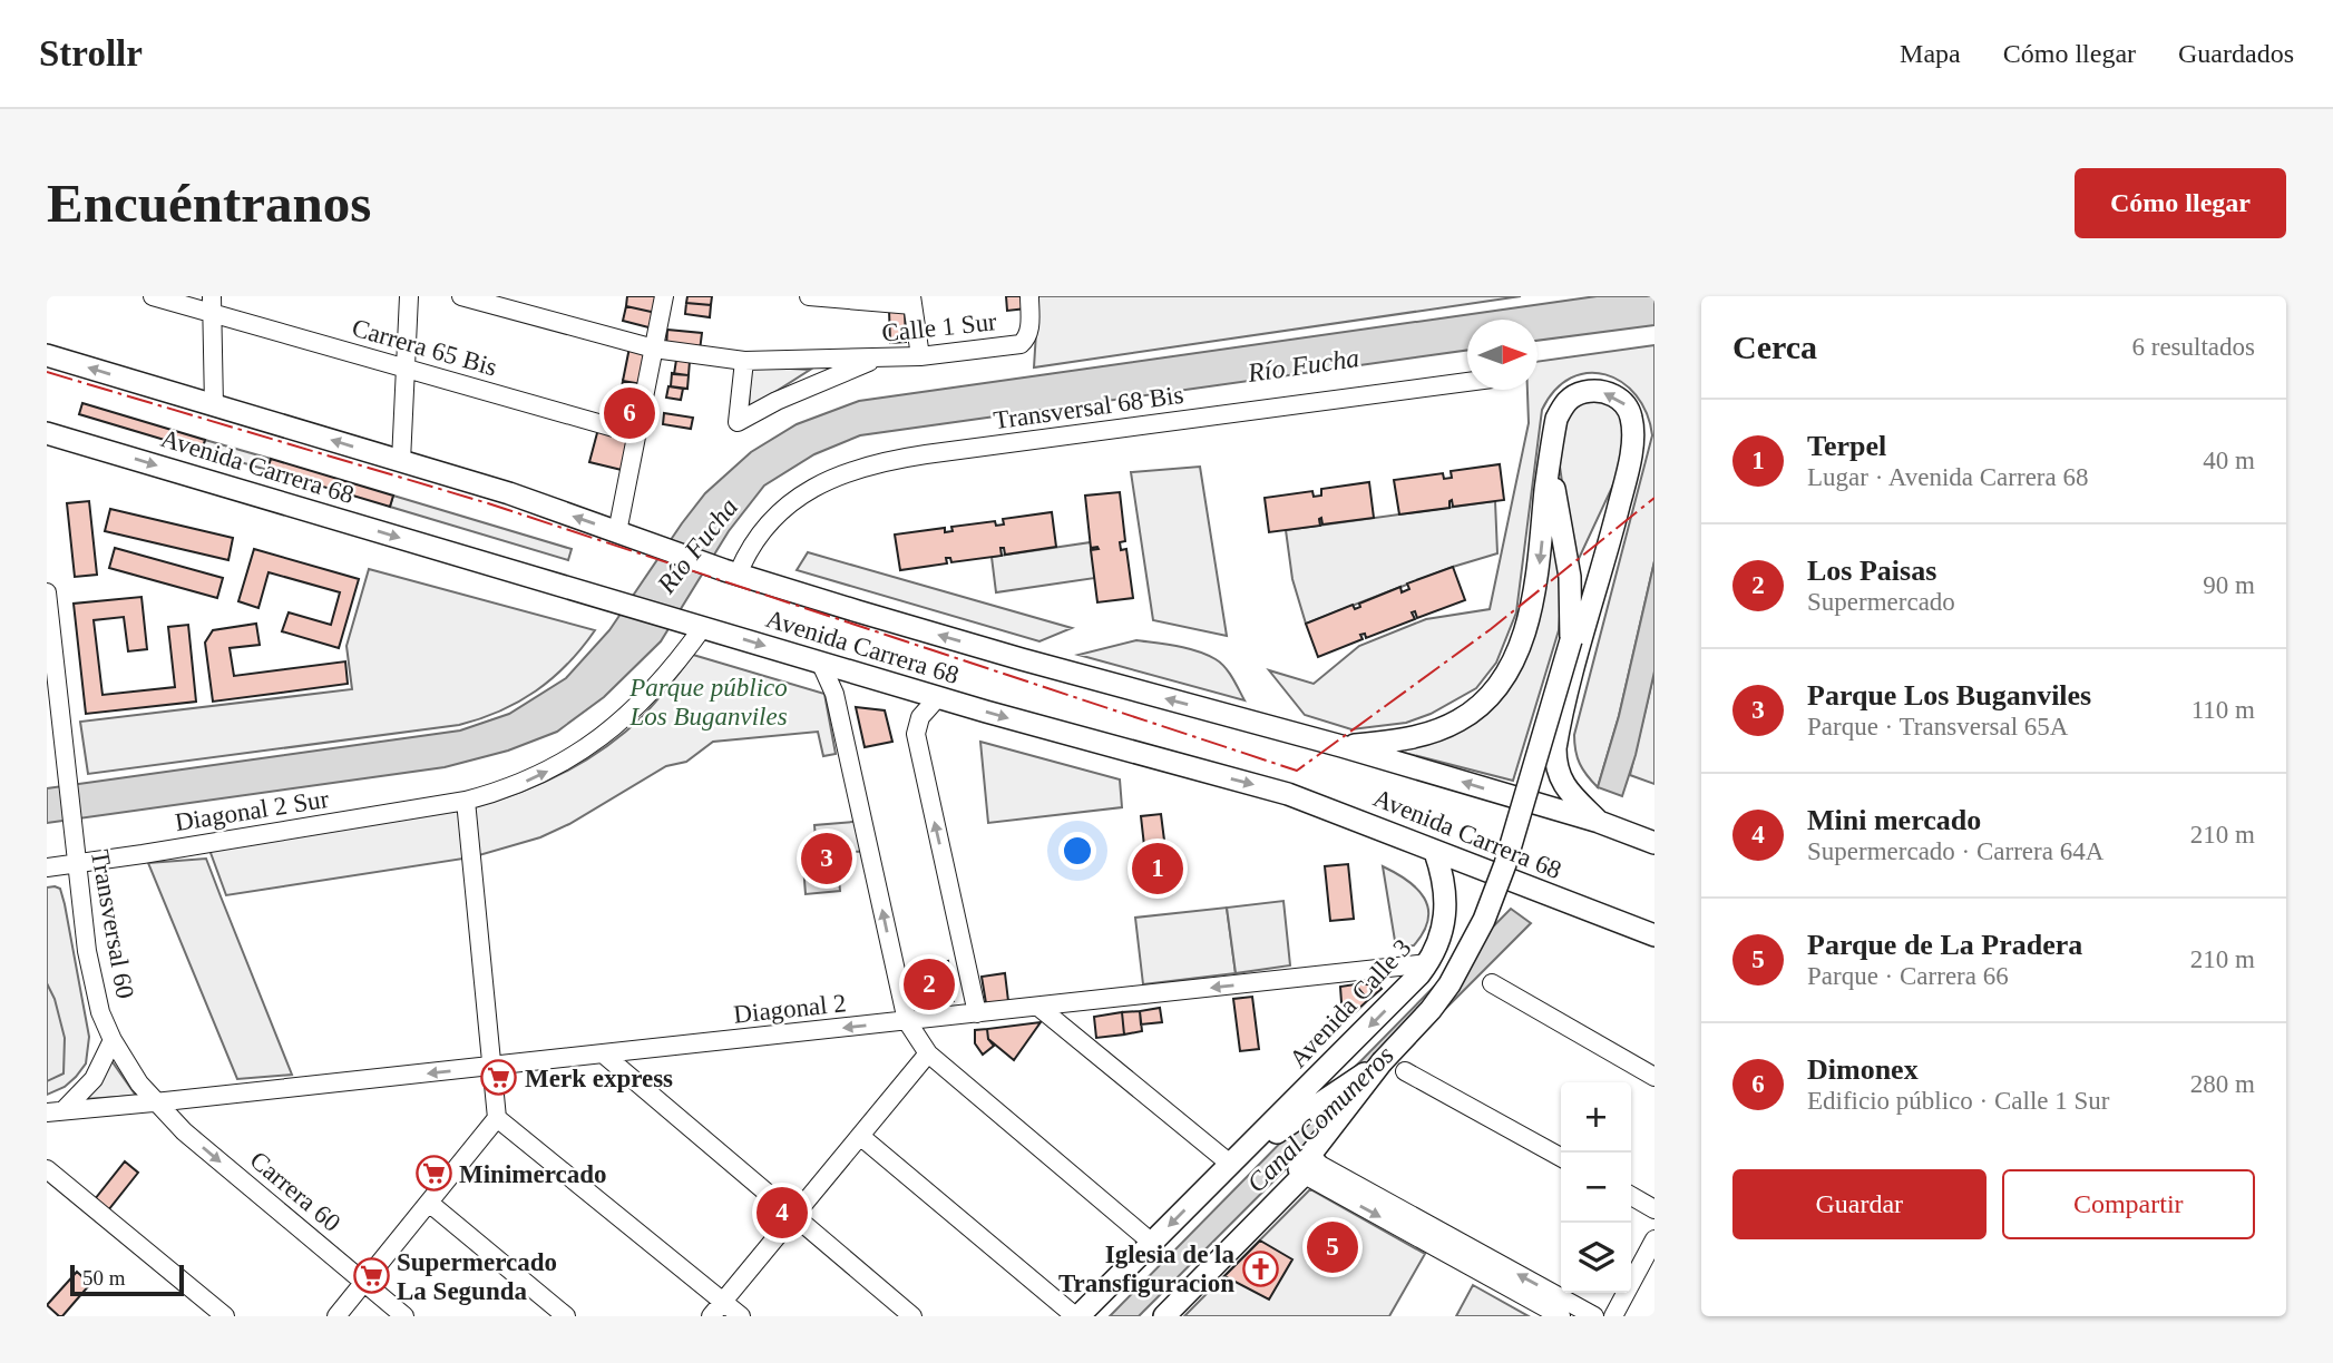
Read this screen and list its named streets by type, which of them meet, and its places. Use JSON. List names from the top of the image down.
{
  "streets": {
    "main road": ["Avenida Carrera 68", "Avenida Calle 3"],
    "street": [
      "Calle 1 Sur",
      "Carrera 65 Bis",
      "Transversal 68 Bis",
      "Diagonal 2 Sur",
      "Transversal 60",
      "Diagonal 2",
      "Carrera 60"
    ]
  },
  "crossings": [
    ["Transversal 68 Bis", "Avenida Carrera 68"],
    ["Avenida Carrera 68", "Diagonal 2 Sur"],
    ["Avenida Carrera 68", "Avenida Calle 3"],
    ["Diagonal 2 Sur", "Transversal 60"],
    ["Transversal 60", "Diagonal 2"],
    ["Transversal 60", "Carrera 60"],
    ["Avenida Calle 3", "Diagonal 2"],
    ["Diagonal 2", "Carrera 60"]
  ],
  "one_way": ["Diagonal 2 Sur", "Diagonal 2"],
  "water": ["Río Fucha", "Canal Comuneros"],
  "parks": ["Parque público Los Buganviles"],
  "places": {
    "supermarket": ["Merk express", "Minimercado", "Supermercado La Segunda"],
    "church": ["Iglesia de la Transfiguracion"]
  },
  "scale_bar": "50 m",
  "north": "right",
  "page": {
    "header": "Strollr",
    "nav": ["Mapa", "Cómo llegar", "Guardados"],
    "buttons": [
      "Cómo llegar",
      ["Guardar", "Compartir"]
    ],
    "title": "Encuéntranos",
    "heading": ["Cerca", "6 resultados"],
    "pins": [
      "6",
      "3",
      "1",
      "2",
      "4",
      "5"
    ],
    "list": [
      {
        "mark": "1",
        "name": "Terpel",
        "note": "Lugar · Avenida Carrera 68",
        "value": "40 m"
      },
      {
        "mark": "2",
        "name": "Los Paisas",
        "note": "Supermercado",
        "value": "90 m"
      },
      {
        "mark": "3",
        "name": "Parque Los Buganviles",
        "note": "Parque · Transversal 65A",
        "value": "110 m"
      },
      {
        "mark": "4",
        "name": "Mini mercado",
        "note": "Supermercado · Carrera 64A",
        "value": "210 m"
      },
      {
        "mark": "5",
        "name": "Parque de La Pradera",
        "note": "Parque · Carrera 66",
        "value": "210 m"
      },
      {
        "mark": "6",
        "name": "Dimonex",
        "note": "Edificio público · Calle 1 Sur",
        "value": "280 m"
      }
    ],
    "map_buttons": ["+", "−"],
    "scale": "50 m"
  }
}
